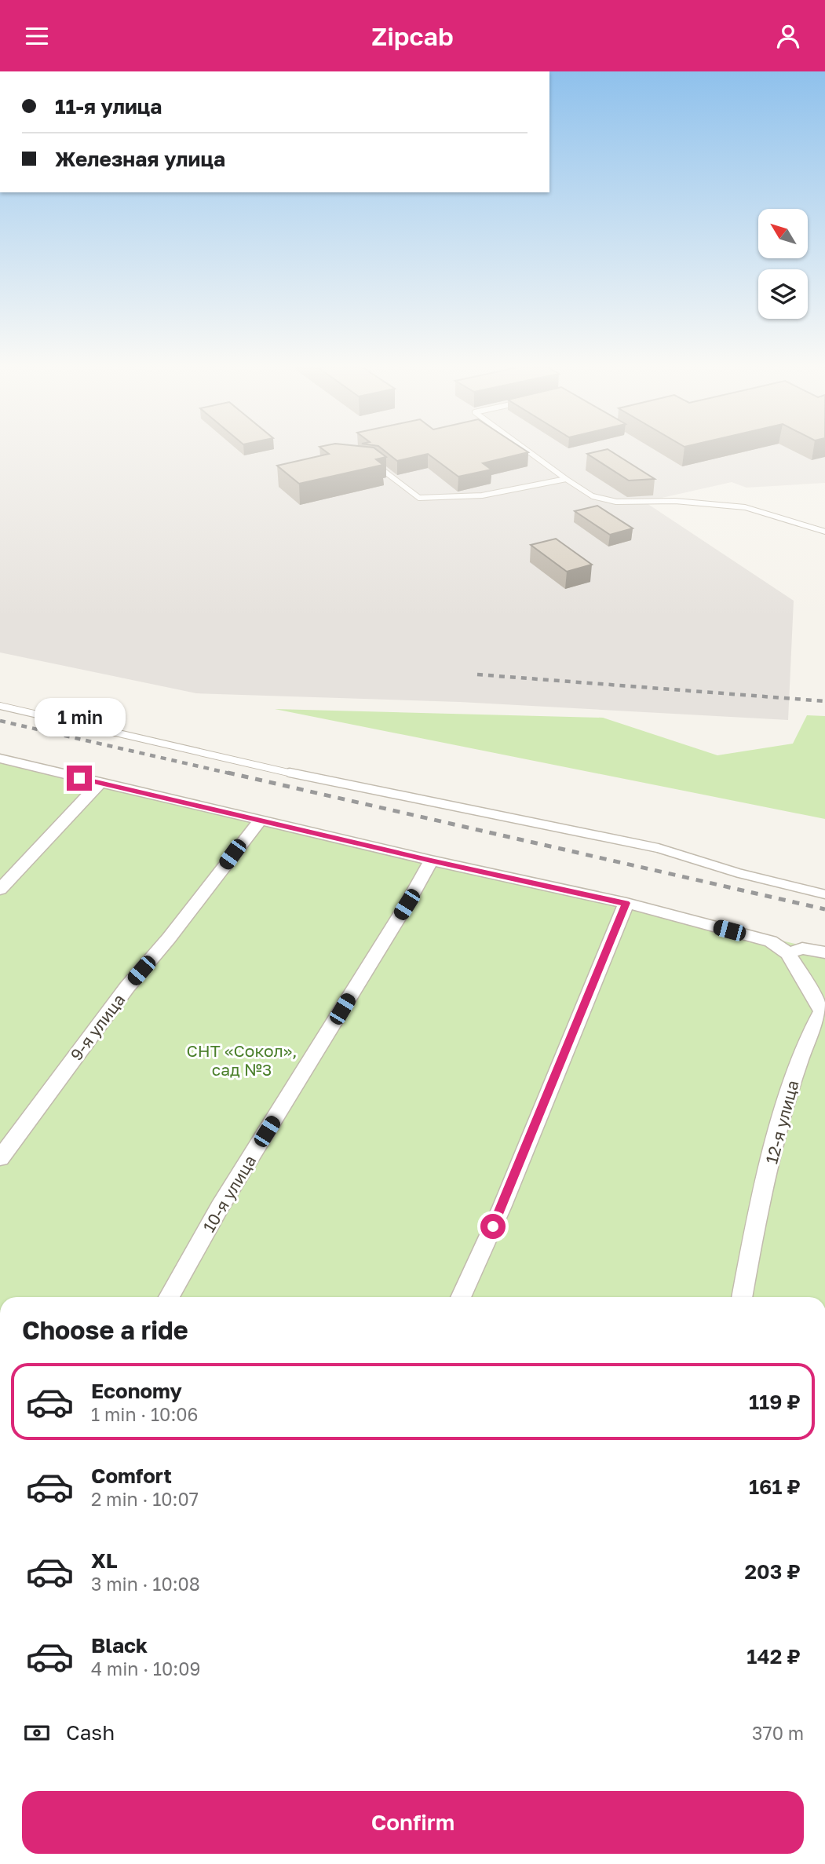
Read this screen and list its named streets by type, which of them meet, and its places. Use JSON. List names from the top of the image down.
{
  "streets": {
    "street": ["9-я улица", "12-я улица", "10-я улица"]
  },
  "parks": ["СНТ «Сокол», сад №3"],
  "north": "top left",
  "page": {
    "header": "Zipcab",
    "banner": ["11-я улица", "Железная улица"],
    "bubble": "1 min",
    "heading": "Choose a ride",
    "list": [
      {
        "name": "Economy",
        "note": "1 min · 10:06",
        "value": "119 ₽"
      },
      {
        "name": "Comfort",
        "note": "2 min · 10:07",
        "value": "161 ₽"
      },
      {
        "name": "XL",
        "note": "3 min · 10:08",
        "value": "203 ₽"
      },
      {
        "name": "Black",
        "note": "4 min · 10:09",
        "value": "142 ₽"
      }
    ],
    "pay": ["Cash", "370 m"],
    "buttons": "Confirm"
  }
}
